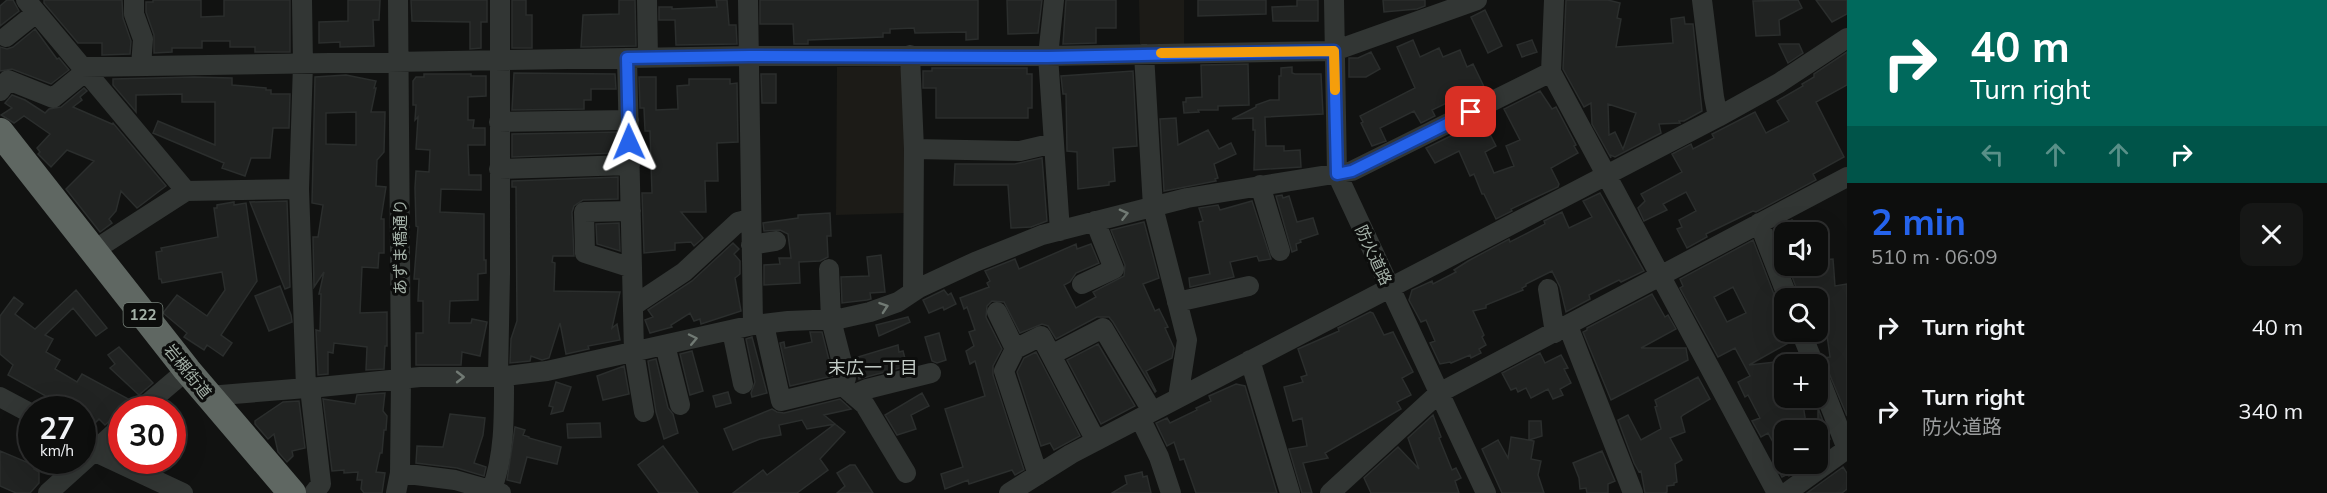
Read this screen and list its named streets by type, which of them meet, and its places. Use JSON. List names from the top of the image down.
{
  "streets": {
    "highway": ["122", "岩槻街道"],
    "street": ["あずま橋通り", "防火道路"]
  },
  "districts": ["末広一丁目"],
  "page": {
    "turn": ["40 m", "Turn right"],
    "heading": ["2 min", "510 m · 06:09"],
    "map_buttons": ["+", "−"],
    "list": [
      {
        "name": "Turn right",
        "value": "40 m"
      },
      {
        "name": "Turn right",
        "note": "防火道路",
        "value": "340 m"
      }
    ],
    "speed": "27 km/h",
    "limit": "30"
  }
}
